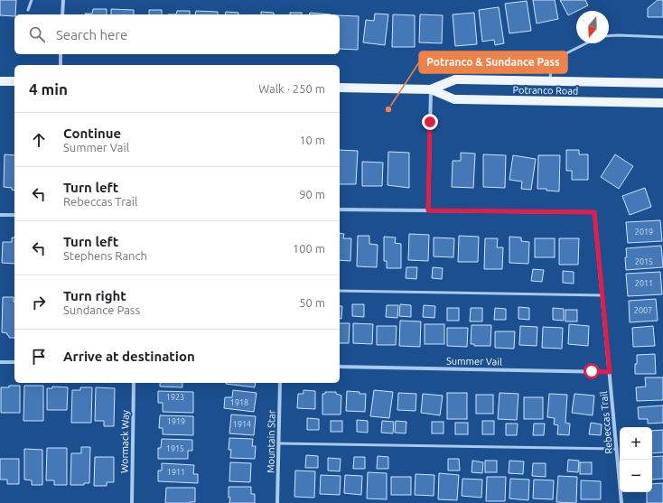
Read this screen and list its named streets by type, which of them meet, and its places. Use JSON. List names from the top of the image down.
{
  "streets": {
    "main road": ["Potranco Road"],
    "street": [
      "Summer Vail",
      "Rebeccas Trail",
      "Wormack Way",
      "Mountain Star"
    ]
  },
  "crossings": [
    ["Summer Vail", "Rebeccas Trail"]
  ],
  "places": ["Potranco & Sundance Pass"],
  "house_numbers": [
    "2019",
    "2015",
    "2011",
    "2007",
    "1923",
    "1918",
    "1919",
    "1914",
    "1915",
    "1911"
  ],
  "north": "bottom",
  "page": {
    "search": "Search here",
    "heading": ["4 min", "Walk · 250 m"],
    "list": [
      ["Continue", "Summer Vail", "10 m"],
      ["Turn left", "Rebeccas Trail", "90 m"],
      ["Turn left", "Stephens Ranch", "100 m"],
      ["Turn right", "Sundance Pass", "50 m"],
      "Arrive at destination"
    ],
    "map_buttons": ["+", "−"]
  }
}
